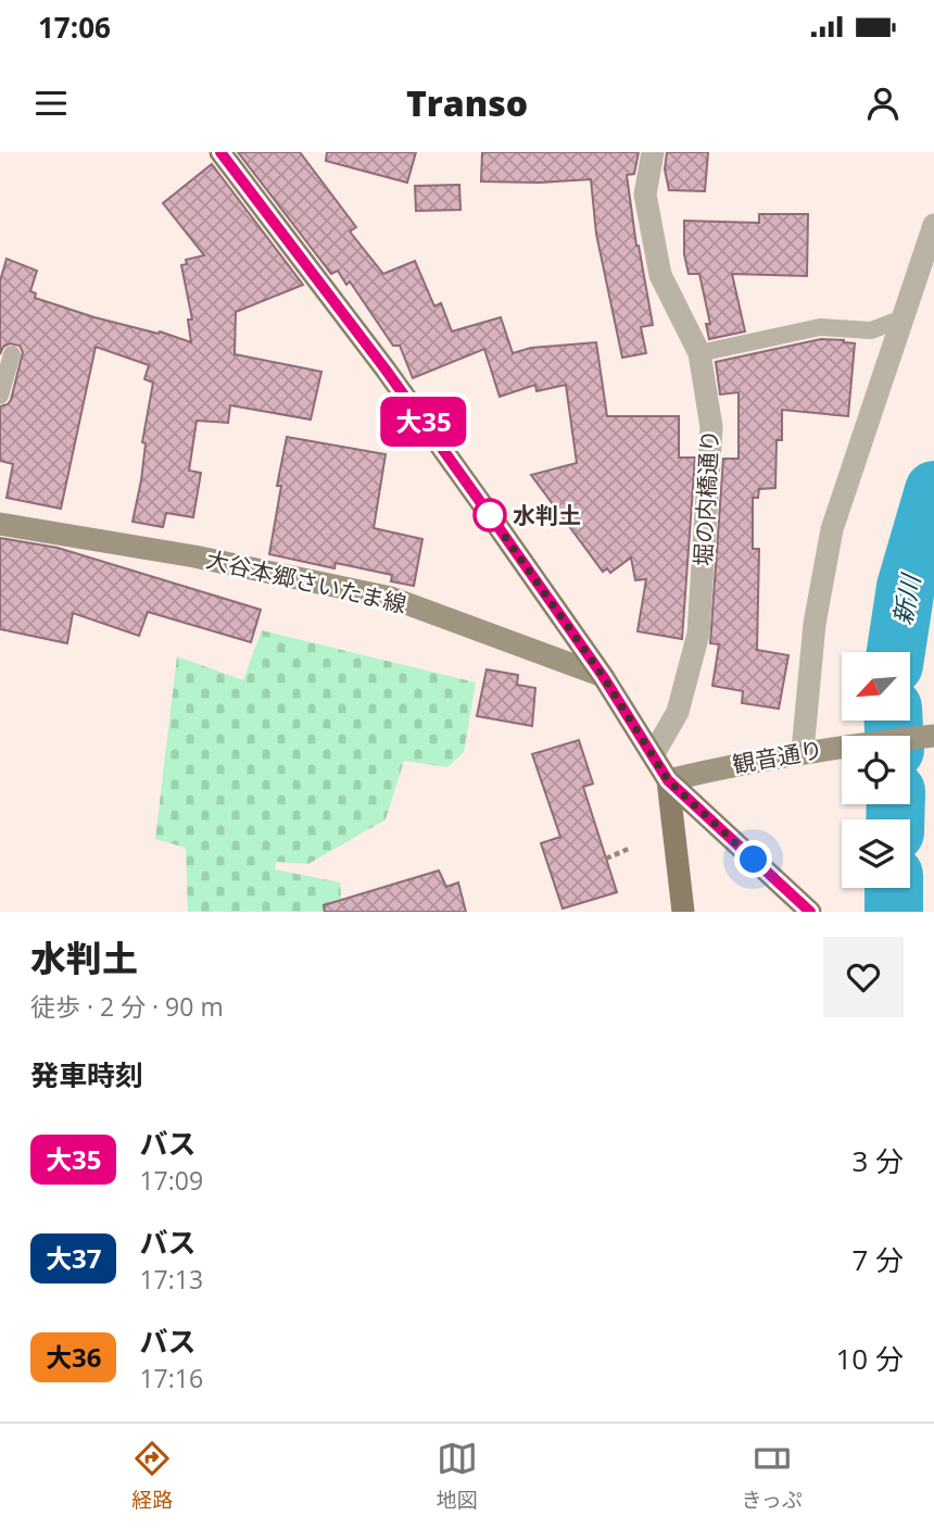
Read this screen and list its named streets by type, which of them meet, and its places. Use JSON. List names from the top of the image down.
{
  "streets": {
    "main road": ["大谷本郷さいたま線", "観音通り"],
    "street": ["堀の内橋通り"]
  },
  "water": ["新川"],
  "places": ["水判土"],
  "lines": ["bus line 大35"],
  "north": "bottom left",
  "page": {
    "status": "17:06",
    "header": "Transo",
    "on_map": "大35",
    "heading": [
      ["水判土", "徒歩 · 2 分 · 90 m"],
      "発車時刻"
    ],
    "list": [
      {
        "mark": "大35",
        "name": "バス",
        "note": "17:09",
        "value": "3 分"
      },
      {
        "mark": "大37",
        "name": "バス",
        "note": "17:13",
        "value": "7 分"
      },
      {
        "mark": "大36",
        "name": "バス",
        "note": "17:16",
        "value": "10 分"
      }
    ],
    "tabs": ["経路", "地図", "きっぷ"]
  }
}
